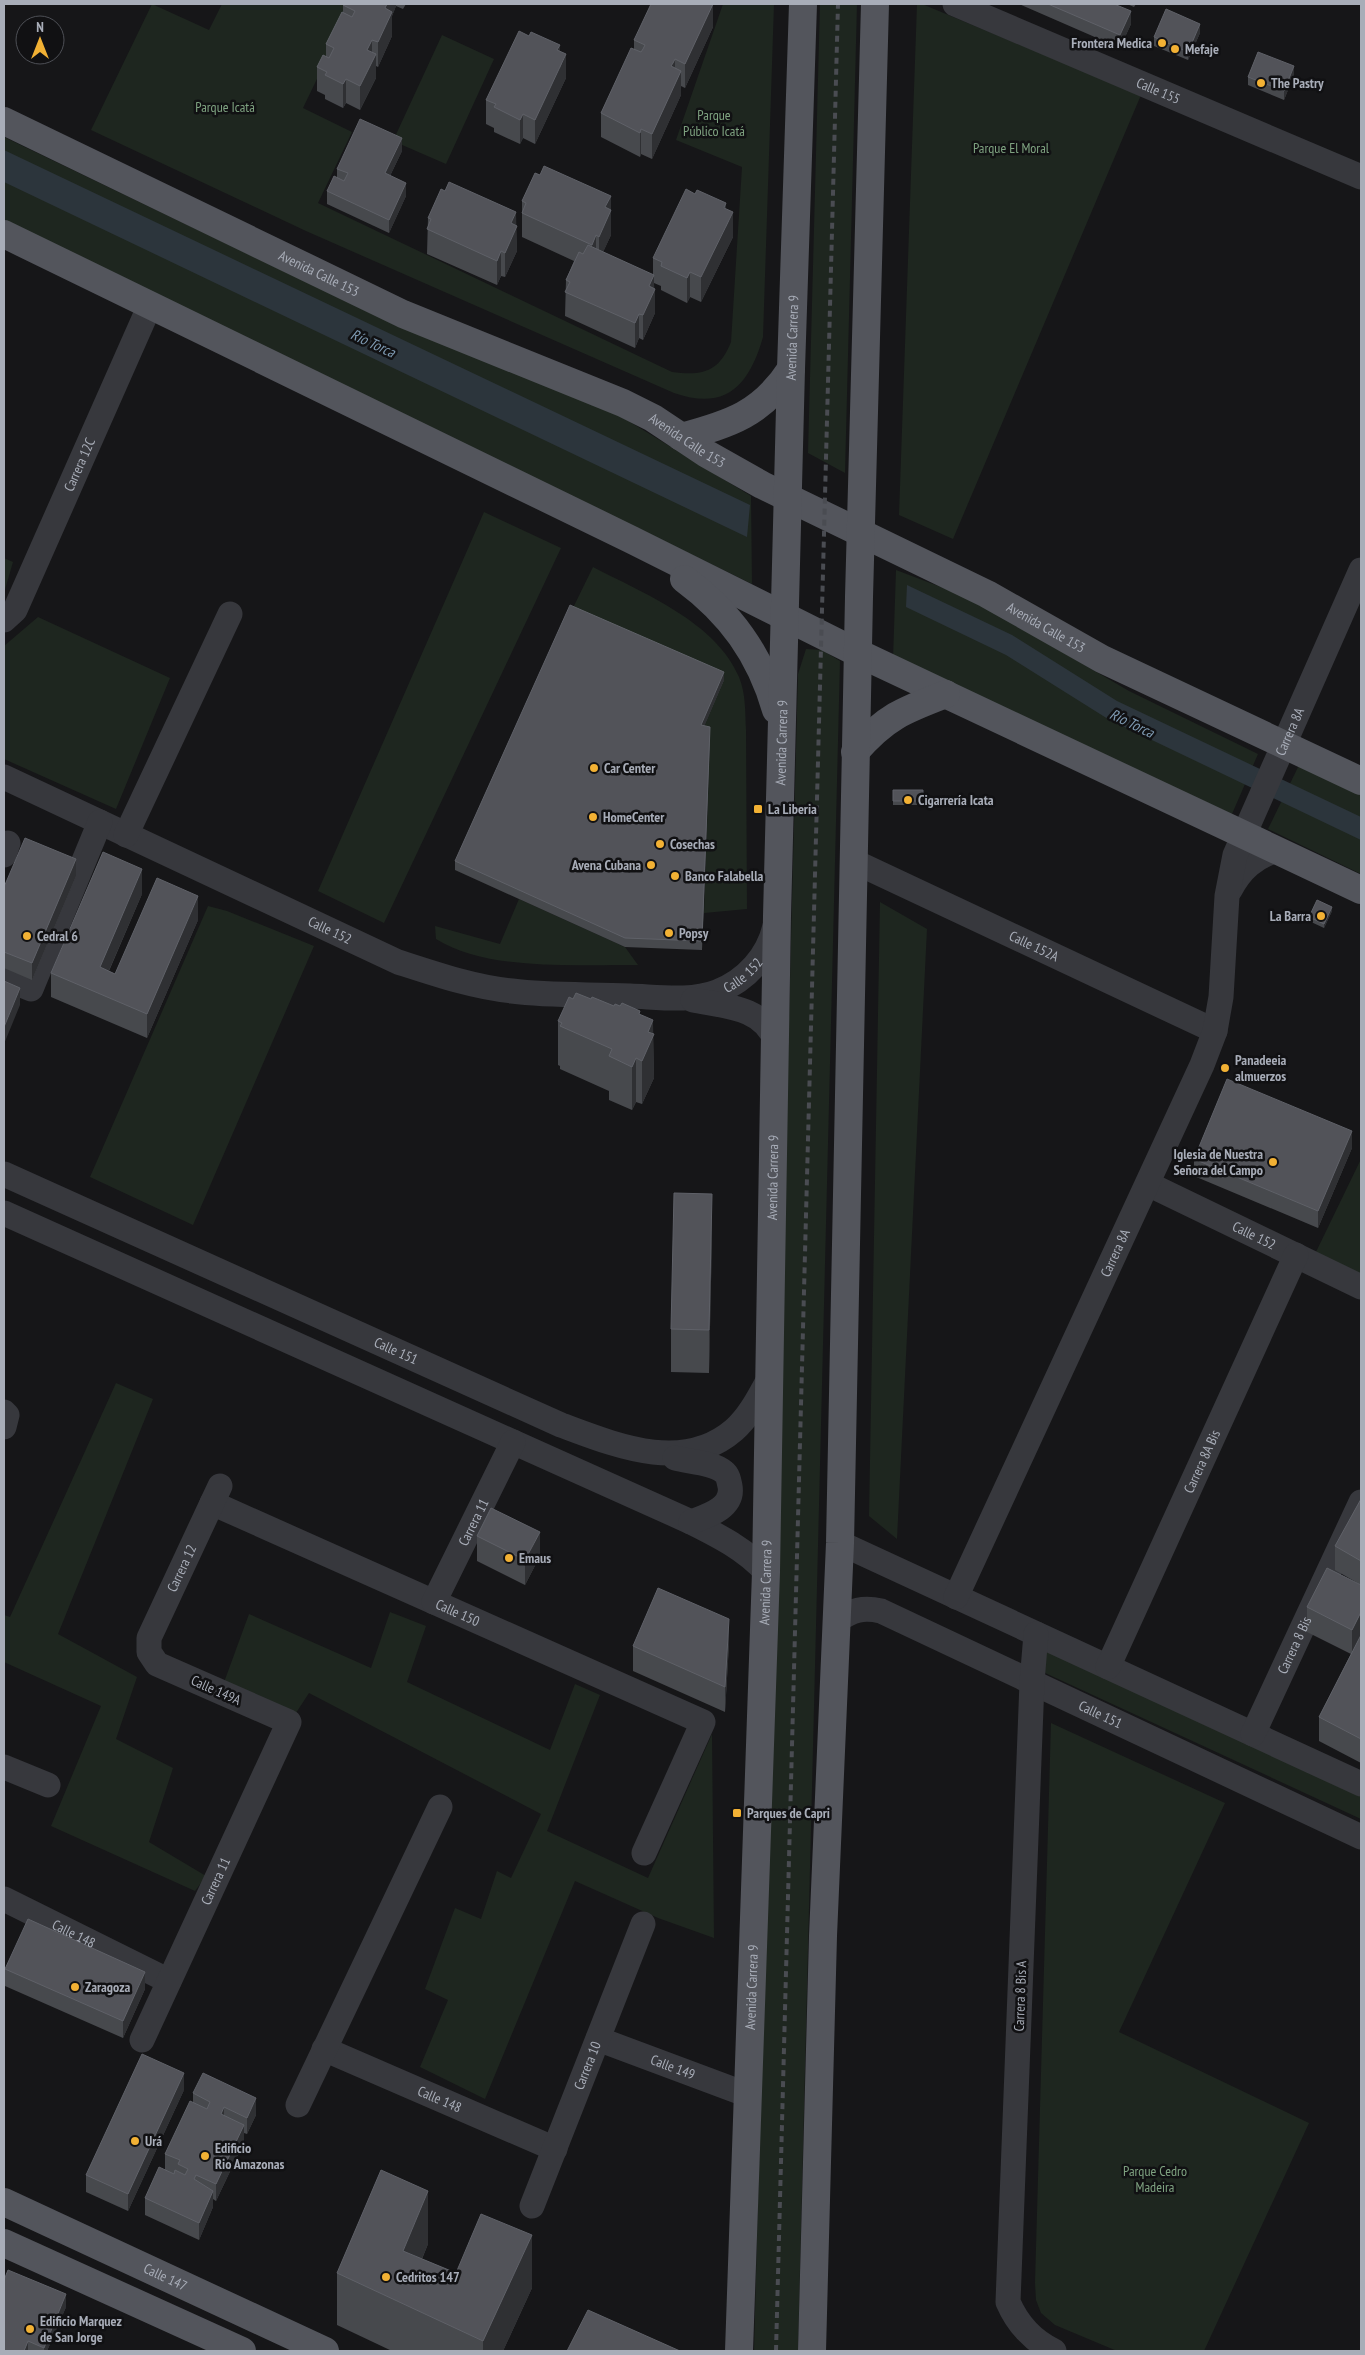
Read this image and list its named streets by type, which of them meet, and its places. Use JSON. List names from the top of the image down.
{
  "streets": {
    "main road": ["Avenida Calle 153", "Avenida Carrera 9", "Calle 147"],
    "street": [
      "Calle 155",
      "Carrera 12C",
      "Carrera 8A",
      "Calle 152",
      "Calle 152A",
      "Calle 151",
      "Carrera 8A Bis",
      "Carrera 11",
      "Carrera 12",
      "Calle 150",
      "Carrera 8 Bis",
      "Calle 149A",
      "Calle 148",
      "Carrera 8 Bis A",
      "Carrera 10",
      "Calle 149"
    ]
  },
  "crossings": [
    ["Avenida Calle 153", "Avenida Carrera 9"],
    ["Avenida Calle 153", "Carrera 8A"],
    ["Avenida Carrera 9", "Calle 152"],
    ["Avenida Carrera 9", "Calle 151"],
    ["Avenida Carrera 9", "Calle 149"],
    ["Carrera 8A", "Calle 152"],
    ["Carrera 8A", "Calle 152A"],
    ["Calle 152", "Carrera 8A Bis"],
    ["Calle 151", "Carrera 8 Bis A"],
    ["Carrera 11", "Calle 150"],
    ["Carrera 11", "Calle 149A"],
    ["Carrera 11", "Calle 148"],
    ["Carrera 12", "Calle 150"],
    ["Carrera 12", "Calle 149A"],
    ["Calle 148", "Carrera 10"],
    ["Carrera 10", "Calle 149"]
  ],
  "water": ["Río Torca"],
  "parks": [
    "Parque Icatá",
    "Parque Público Icatá",
    "Parque El Moral",
    "Parque Cedro Madeira"
  ],
  "places": {
    "other": [
      "Frontera Medica",
      "Mefaje",
      "The Pastry",
      "Car Center",
      "Cigarrería Icata",
      "HomeCenter",
      "Cosechas",
      "Avena Cubana",
      "Banco Falabella",
      "La Barra",
      "Popsy",
      "Cedral 6",
      "Panadeeia almuerzos",
      "Iglesia de Nuestra Señora del Campo",
      "Emaus",
      "Zaragoza",
      "Urá",
      "Edificio Rio Amazonas",
      "Cedritos 147",
      "Edificio Marquez de San Jorge"
    ],
    "transit": ["La Liberia", "Parques de Capri"]
  },
  "north": "top"
}
